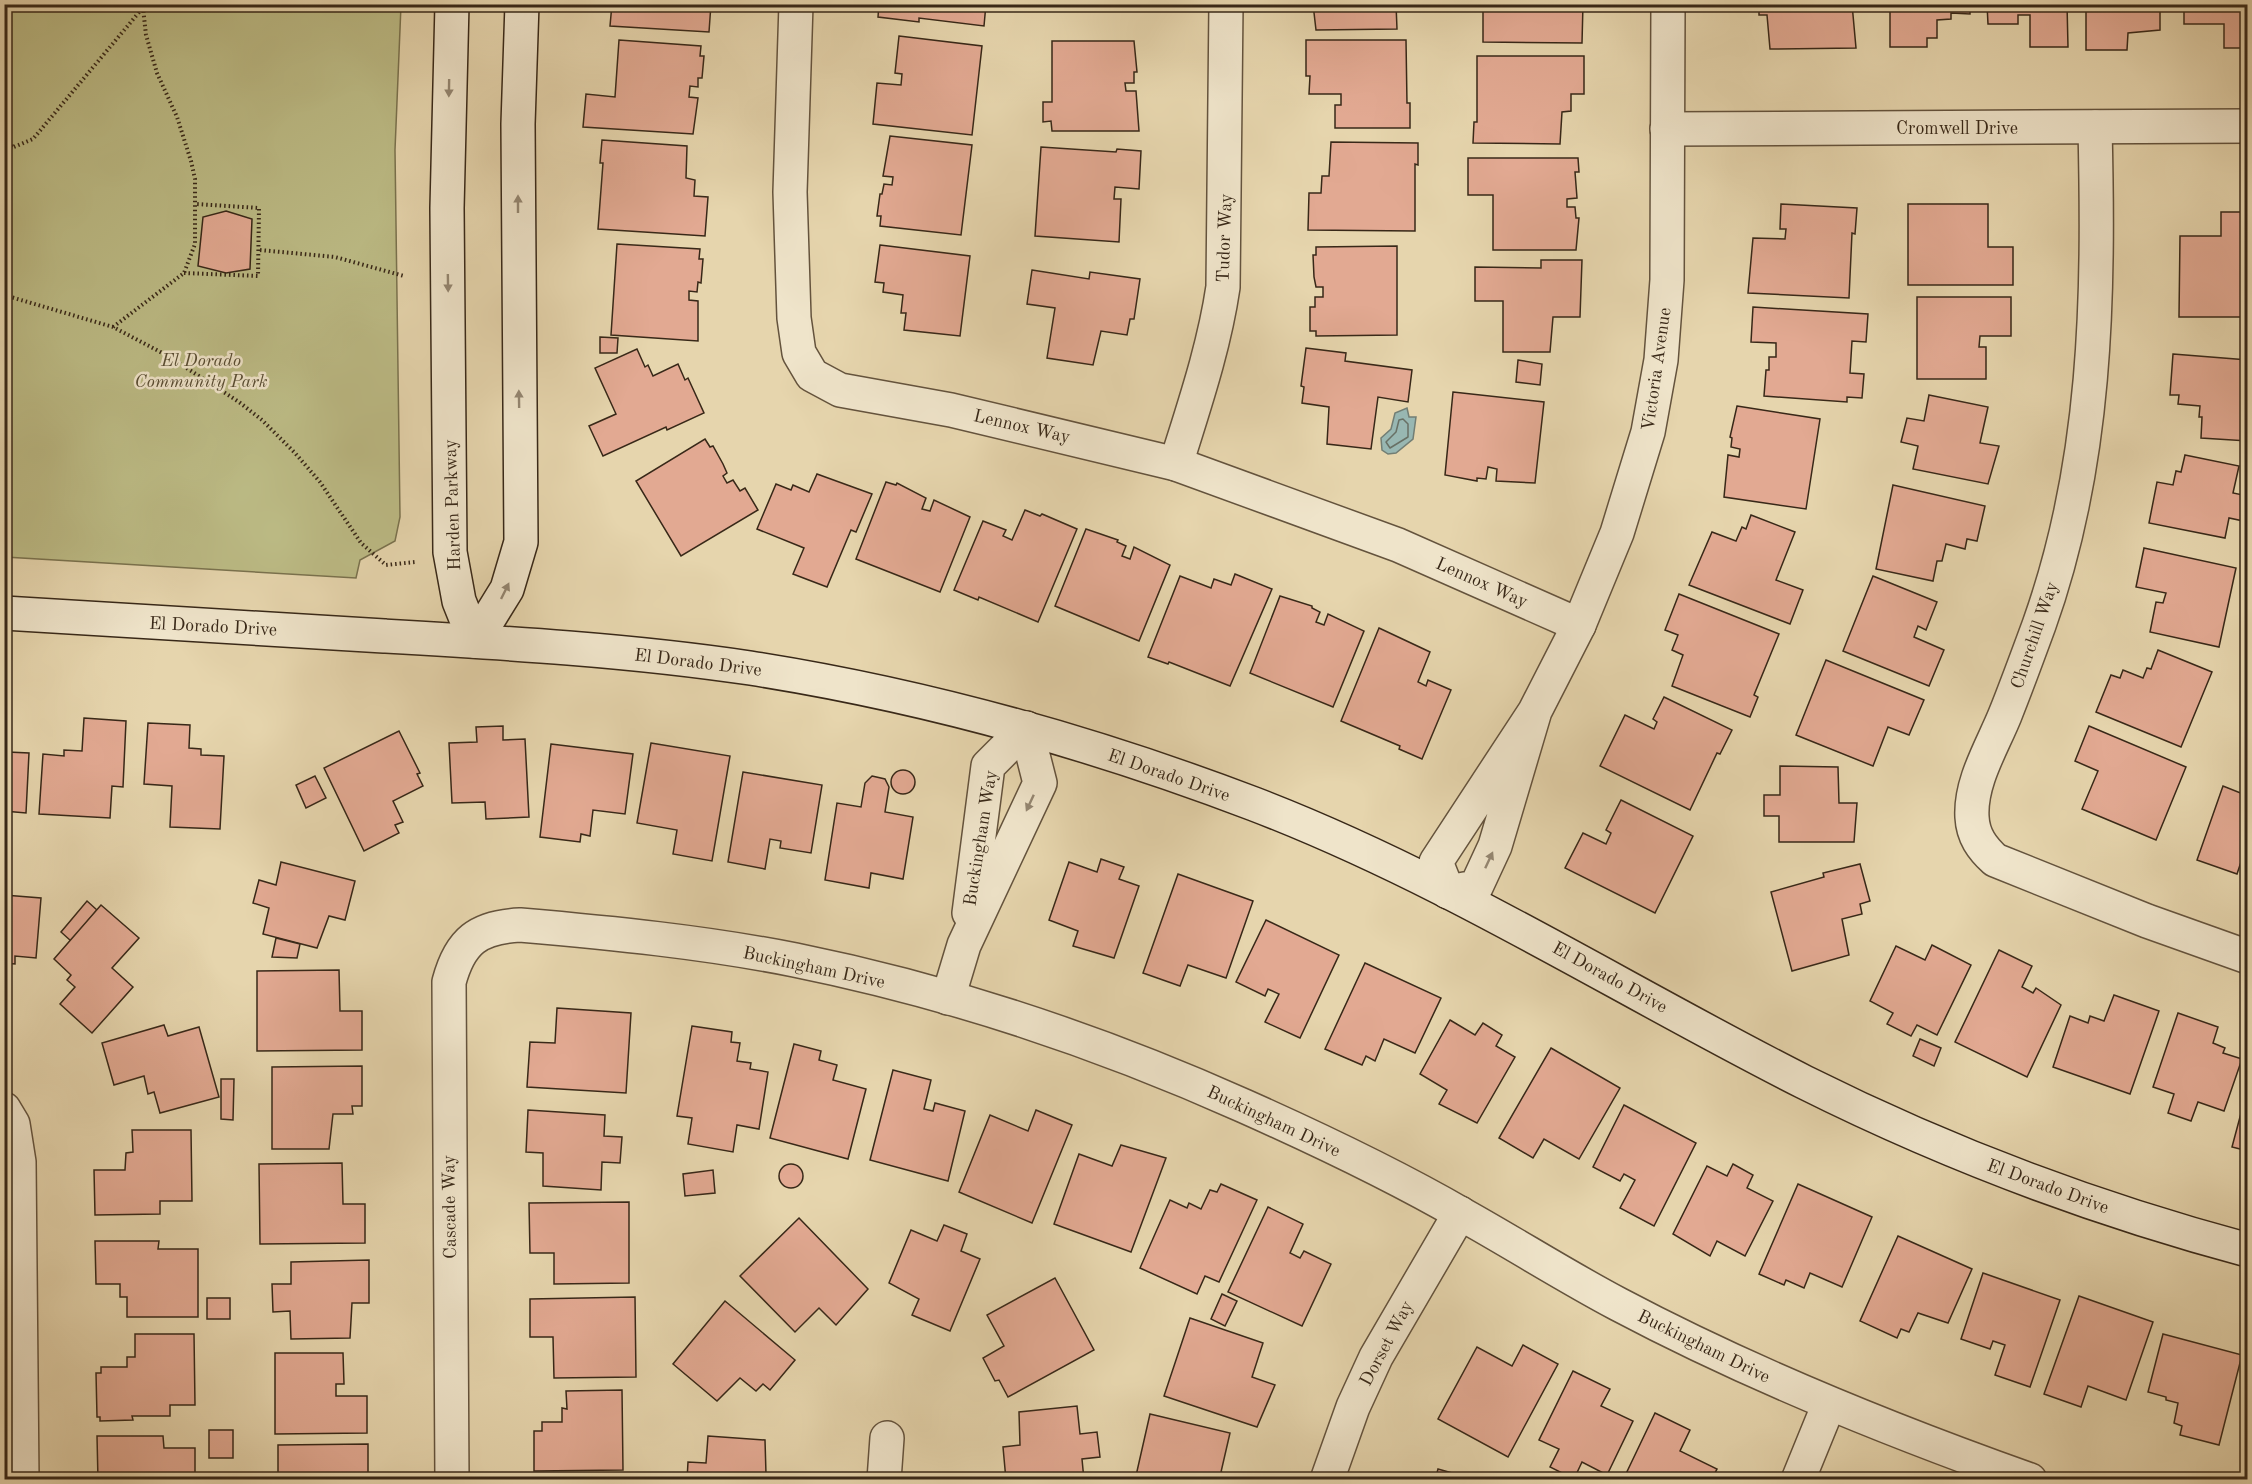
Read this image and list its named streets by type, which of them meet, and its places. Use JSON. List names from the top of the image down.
{
  "streets": {
    "street": [
      "Cromwell Drive",
      "Tudor Way",
      "Victoria Avenue",
      "Lennox Way",
      "Harden Parkway",
      "El Dorado Drive",
      "Churchill Way",
      "Buckingham Way",
      "Buckingham Drive",
      "Cascade Way",
      "Dorset Way"
    ]
  },
  "crossings": [
    ["Cromwell Drive", "Victoria Avenue"],
    ["Cromwell Drive", "Churchill Way"],
    ["Tudor Way", "Lennox Way"],
    ["Victoria Avenue", "Lennox Way"],
    ["Victoria Avenue", "El Dorado Drive"],
    ["Harden Parkway", "El Dorado Drive"],
    ["El Dorado Drive", "Buckingham Way"],
    ["Buckingham Way", "Buckingham Drive"],
    ["Buckingham Drive", "Cascade Way"],
    ["Buckingham Drive", "Dorset Way"]
  ],
  "parks": ["El Dorado Community Park"]
}
